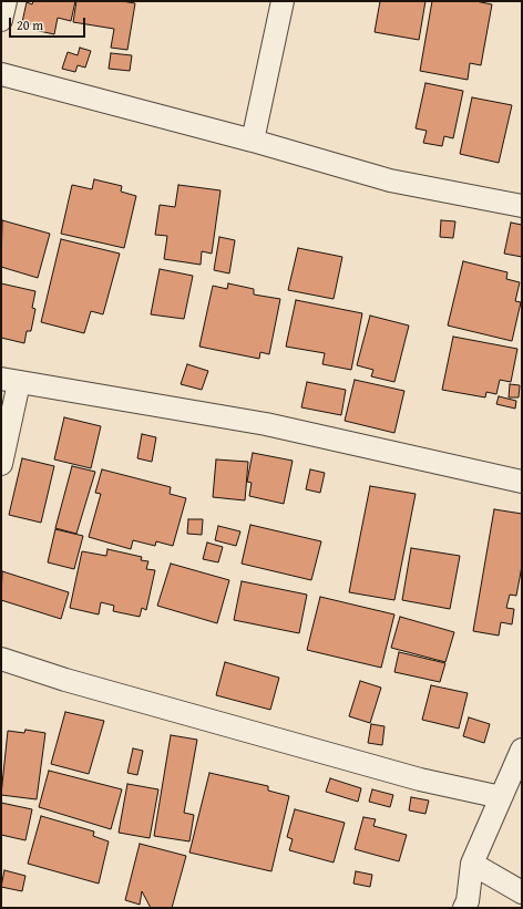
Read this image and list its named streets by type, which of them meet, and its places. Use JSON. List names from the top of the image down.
{
  "scale_bar": "20 m"
}
